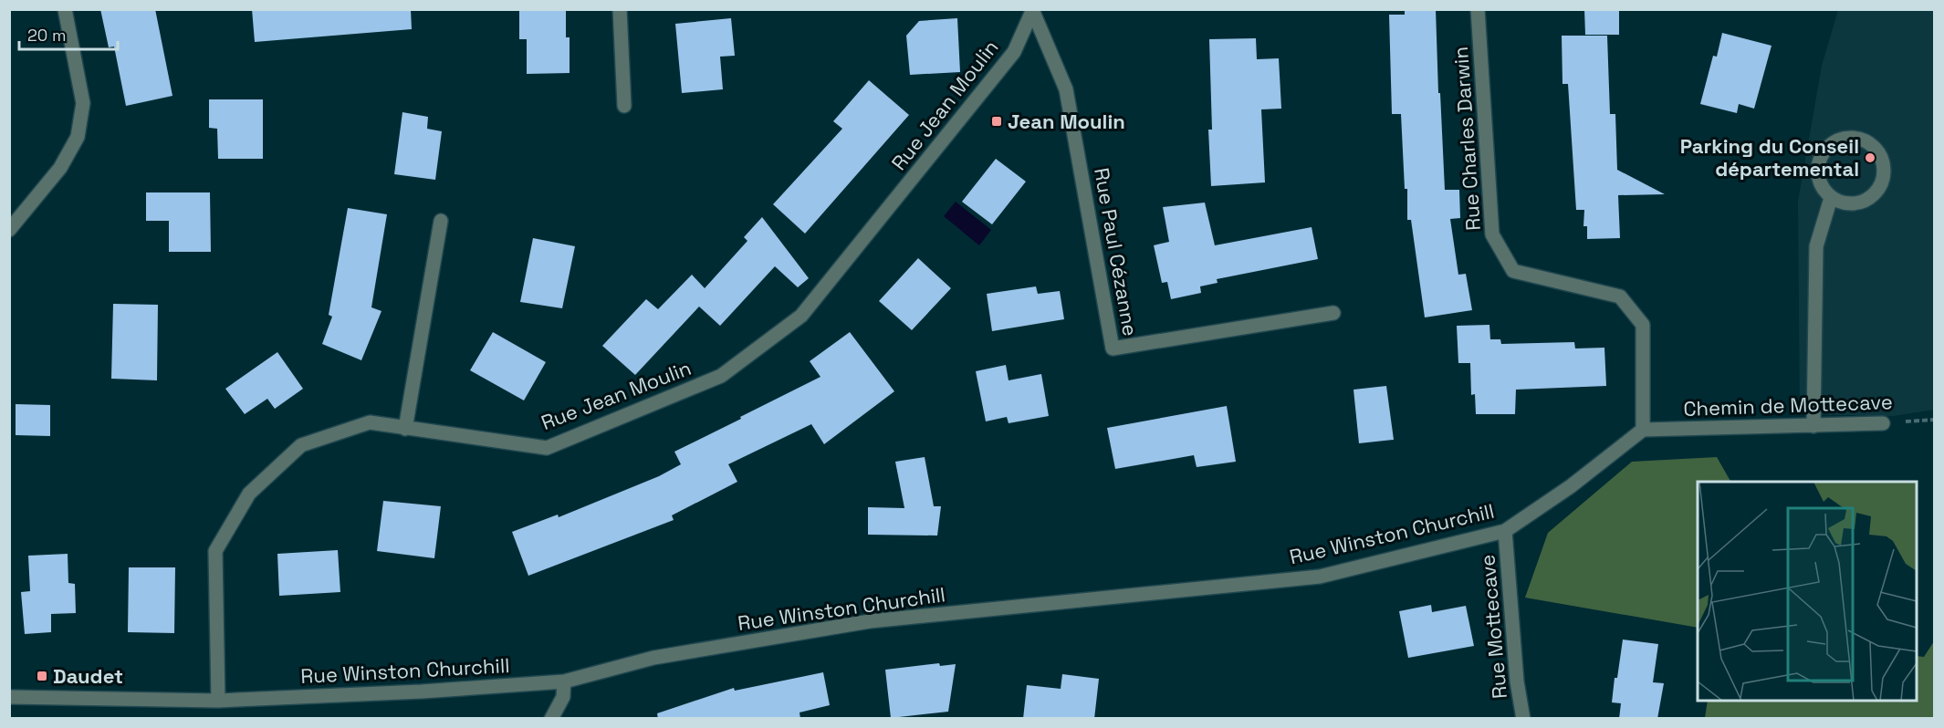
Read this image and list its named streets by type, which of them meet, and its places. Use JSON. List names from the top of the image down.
{
  "streets": {
    "street": [
      "Rue Jean Moulin",
      "Rue Charles Darwin",
      "Rue Paul Cézanne",
      "Chemin de Mottecave",
      "Rue Winston Churchill",
      "Rue Mottecave"
    ]
  },
  "crossings": [
    ["Rue Jean Moulin", "Rue Paul Cézanne"],
    ["Rue Jean Moulin", "Rue Winston Churchill"],
    ["Rue Charles Darwin", "Chemin de Mottecave"],
    ["Rue Charles Darwin", "Rue Winston Churchill"],
    ["Chemin de Mottecave", "Rue Winston Churchill"],
    ["Rue Winston Churchill", "Rue Mottecave"]
  ],
  "places": {
    "transit": ["Jean Moulin", "Daudet"],
    "other": ["Parking du Conseil départemental"]
  },
  "scale_bar": "20 m"
}
